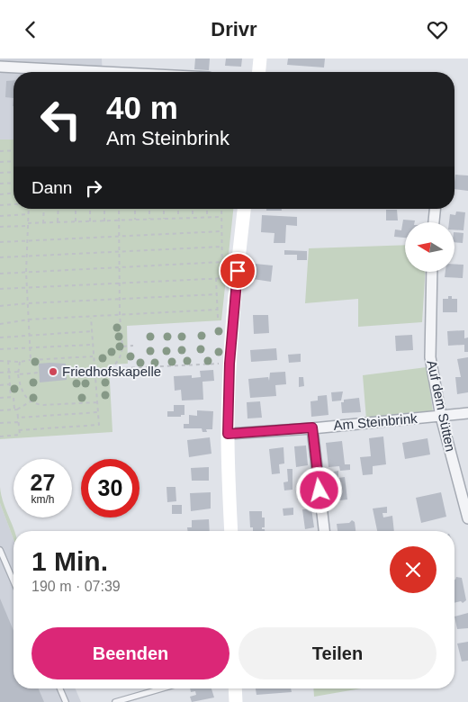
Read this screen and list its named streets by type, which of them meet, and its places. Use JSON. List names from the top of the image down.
{
  "streets": {
    "street": ["Auf dem Sütten", "Am Steinbrink"]
  },
  "crossings": [
    ["Auf dem Sütten", "Am Steinbrink"]
  ],
  "places": ["Friedhofskapelle"],
  "north": "left",
  "page": {
    "header": "Drivr",
    "turn": ["40 m", "Am Steinbrink"],
    "then": "Dann",
    "speed": "27 km/h",
    "limit": "30",
    "heading": ["1 Min.", "190 m · 07:39"],
    "buttons": ["Beenden", "Teilen"]
  }
}
